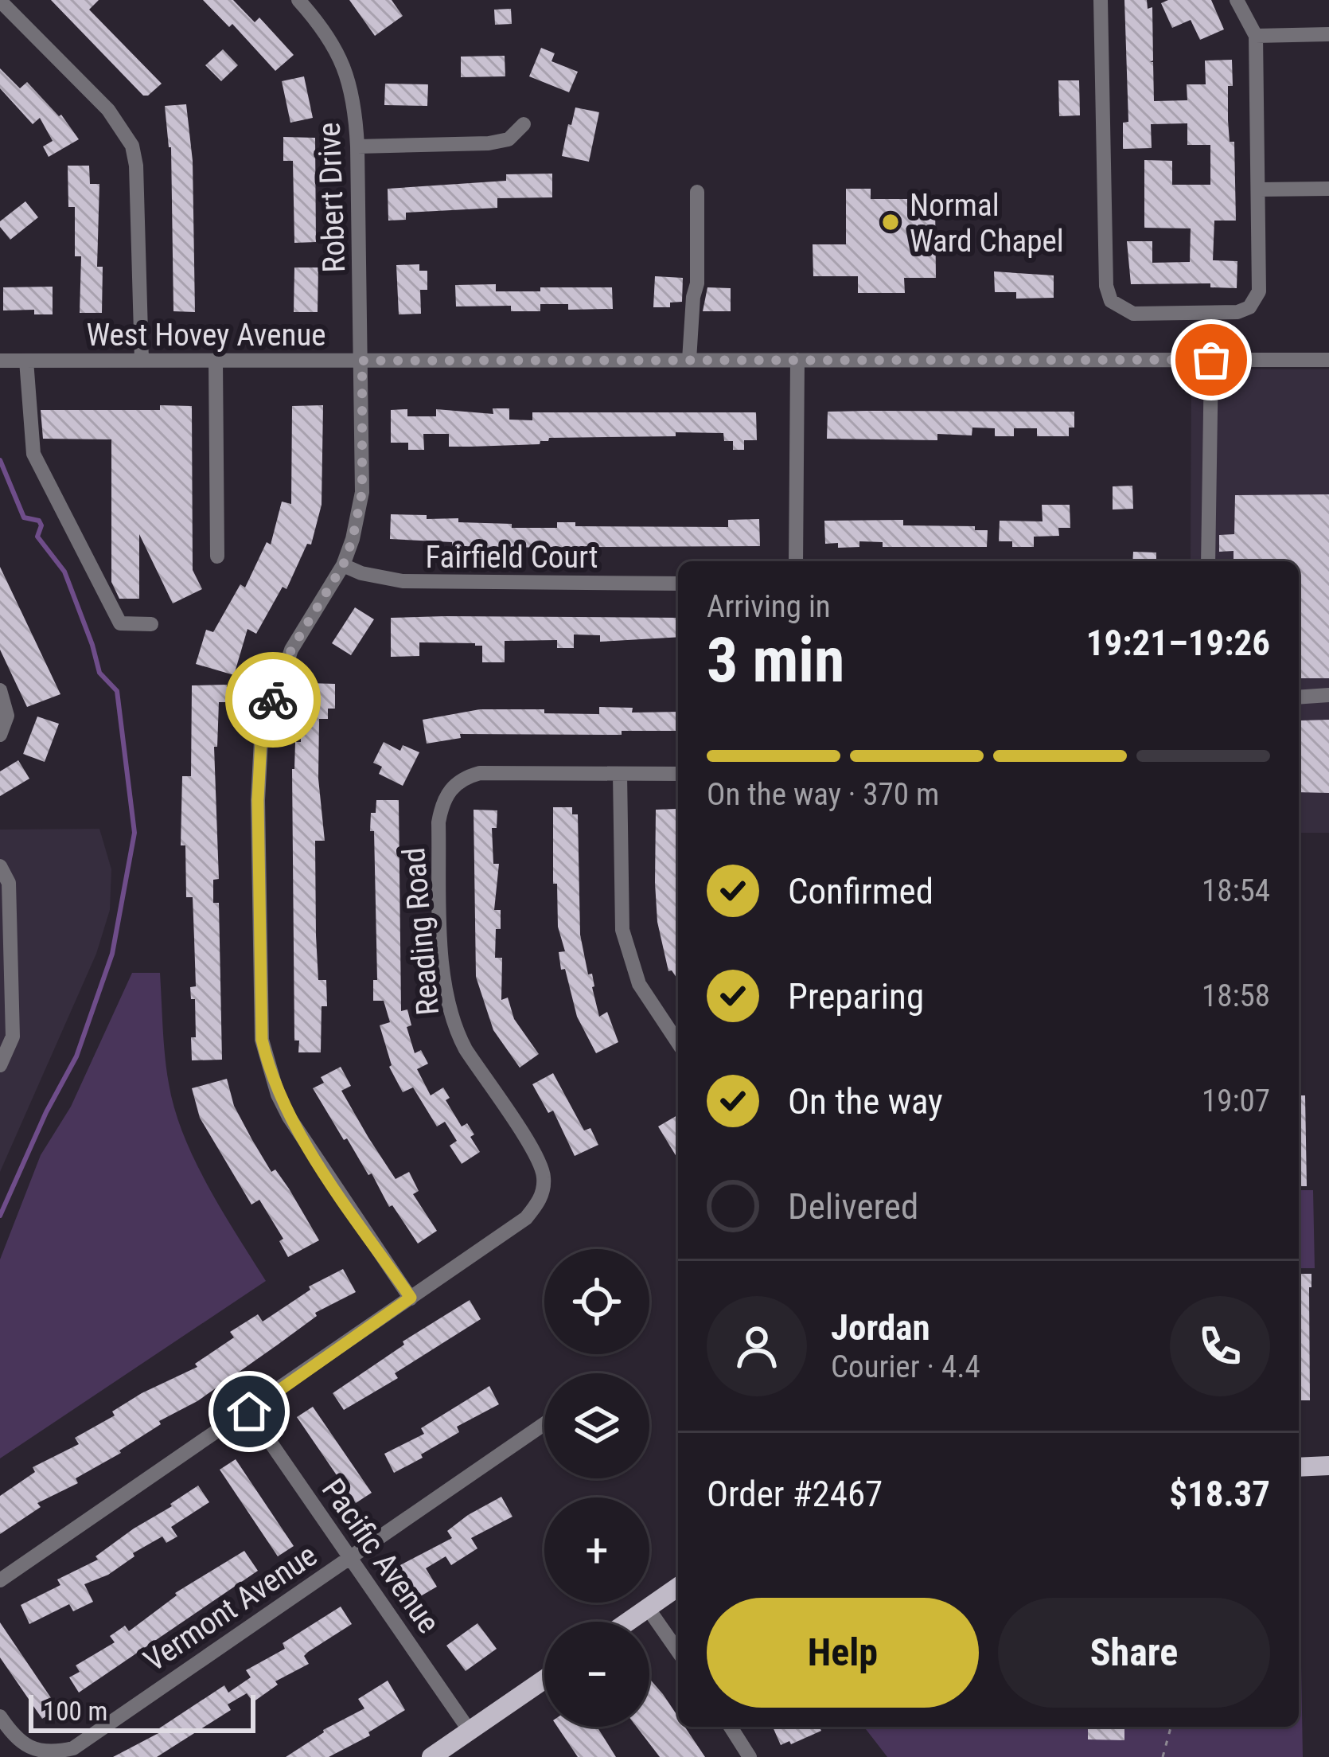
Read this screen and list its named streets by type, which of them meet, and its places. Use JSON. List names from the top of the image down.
{
  "streets": {
    "street": [
      "Robert Drive",
      "West Hovey Avenue",
      "Fairfield Court",
      "Reading Road",
      "Pacific Avenue",
      "Vermont Avenue"
    ]
  },
  "crossings": [
    ["Robert Drive", "West Hovey Avenue"],
    ["Robert Drive", "Fairfield Court"],
    ["Robert Drive", "Reading Road"],
    ["Reading Road", "Pacific Avenue"],
    ["Pacific Avenue", "Vermont Avenue"]
  ],
  "places": ["Normal Ward Chapel"],
  "scale_bar": "100 m",
  "page": {
    "heading": ["3 min", "Arriving in", "19:21–19:26"],
    "panel": [
      "Jordan",
      "Courier · 4.4",
      "Order #2467",
      "$18.37"
    ],
    "bar": "On the way · 370 m",
    "list": [
      ["Confirmed", "18:54"],
      ["Preparing", "18:58"],
      ["On the way", "19:07"],
      "Delivered"
    ],
    "map_buttons": ["+", "−"],
    "buttons": ["Help", "Share"],
    "scale": "100 m"
  }
}
